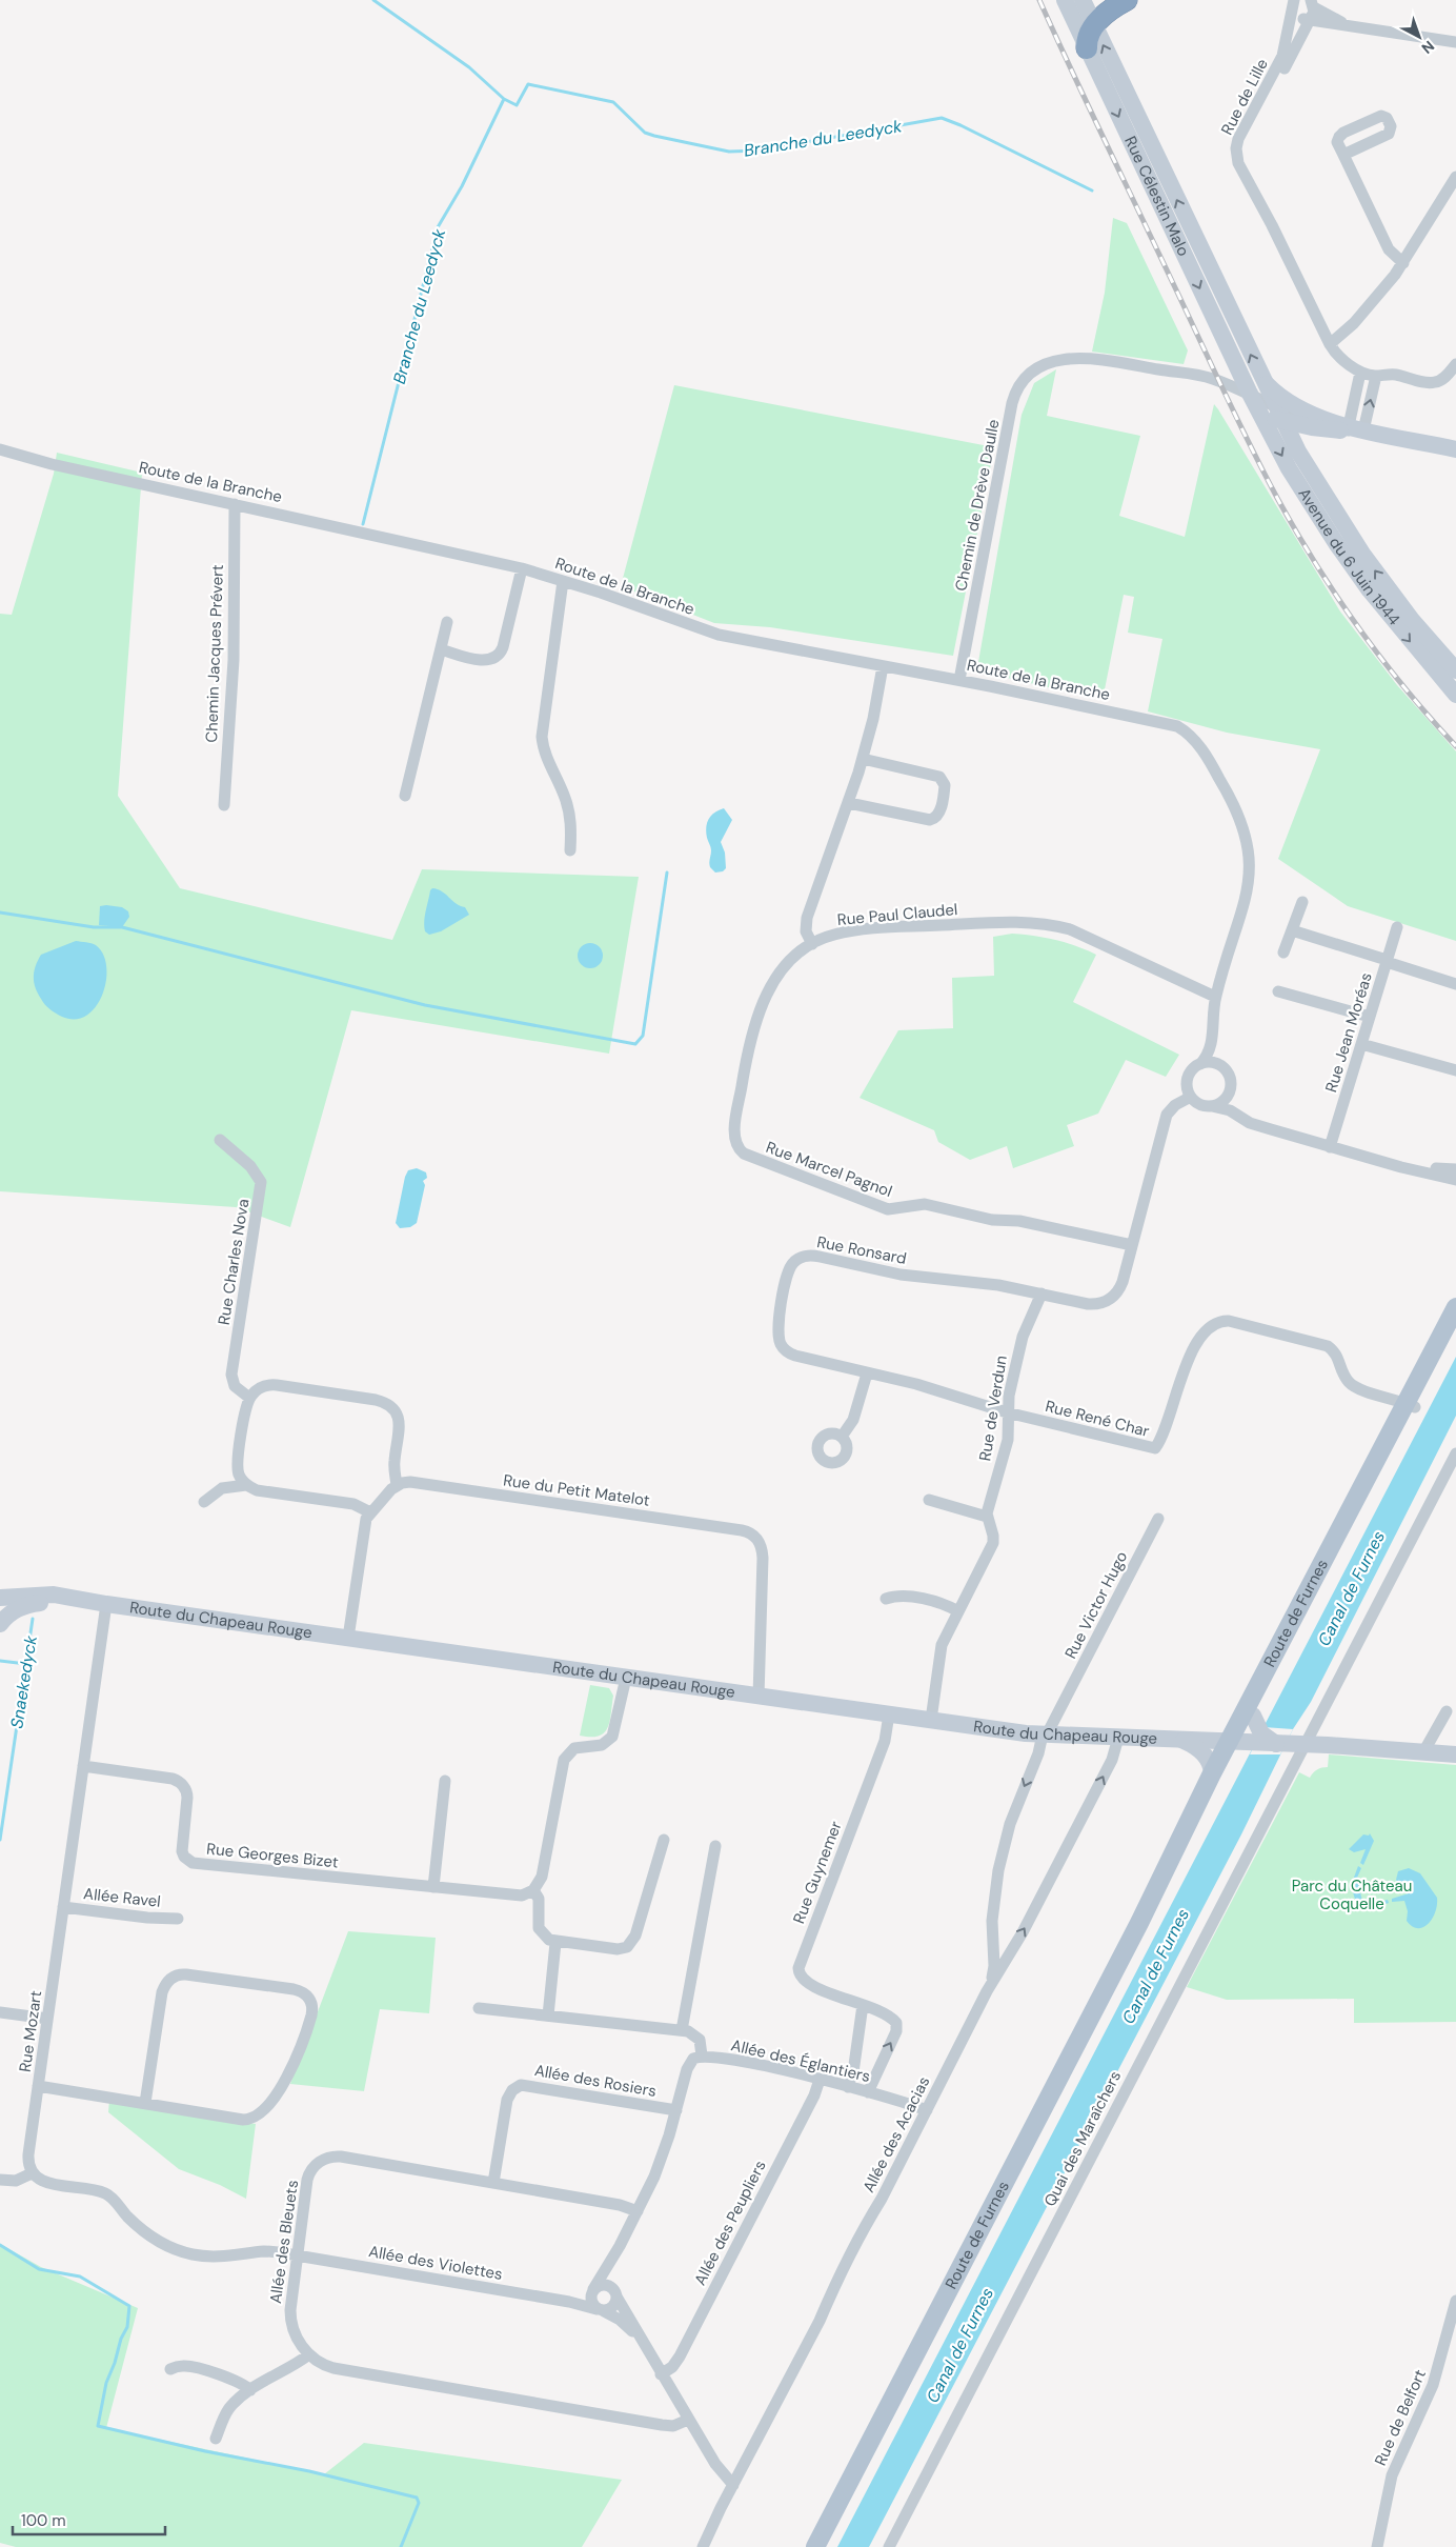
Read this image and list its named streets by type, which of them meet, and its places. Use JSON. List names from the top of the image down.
{
  "streets": {
    "main road": ["Route de Furnes"],
    "street": [
      "Rue de Lille",
      "Rue Célestin Malo",
      "Route de la Branche",
      "Chemin de Drève Daulle",
      "Avenue du 6 Juin 1944",
      "Chemin Jacques Prévert",
      "Rue Paul Claudel",
      "Rue Jean Moréas",
      "Rue Marcel Pagnol",
      "Rue Ronsard",
      "Rue Charles Nova",
      "Rue de Verdun",
      "Rue René Char",
      "Rue du Petit Matelot",
      "Rue Victor Hugo",
      "Route du Chapeau Rouge",
      "Rue Georges Bizet",
      "Rue Guynemer",
      "Allée Ravel",
      "Rue Mozart",
      "Allée des Églantiers",
      "Allée des Rosiers",
      "Allée des Acacias",
      "Quai des Maraîchers",
      "Allée des Peupliers",
      "Allée des Bleuets",
      "Allée des Violettes",
      "Rue de Belfort"
    ]
  },
  "crossings": [
    ["Rue Célestin Malo", "Chemin de Drève Daulle"],
    ["Rue Célestin Malo", "Avenue du 6 Juin 1944"],
    ["Route de la Branche", "Chemin de Drève Daulle"],
    ["Route de la Branche", "Chemin Jacques Prévert"],
    ["Route de la Branche", "Rue Paul Claudel"],
    ["Rue Paul Claudel", "Rue Marcel Pagnol"],
    ["Rue Ronsard", "Rue de Verdun"],
    ["Rue Ronsard", "Rue René Char"],
    ["Rue de Verdun", "Rue René Char"],
    ["Rue de Verdun", "Route du Chapeau Rouge"],
    ["Rue René Char", "Route de Furnes"],
    ["Rue du Petit Matelot", "Route du Chapeau Rouge"],
    ["Rue Victor Hugo", "Route du Chapeau Rouge"],
    ["Rue Victor Hugo", "Allée des Acacias"],
    ["Route de Furnes", "Route du Chapeau Rouge"],
    ["Route du Chapeau Rouge", "Rue Guynemer"],
    ["Route du Chapeau Rouge", "Rue Mozart"],
    ["Route du Chapeau Rouge", "Allée des Acacias"],
    ["Route du Chapeau Rouge", "Quai des Maraîchers"],
    ["Rue Georges Bizet", "Rue Mozart"],
    ["Rue Guynemer", "Allée des Églantiers"],
    ["Allée Ravel", "Rue Mozart"],
    ["Allée des Églantiers", "Allée des Acacias"],
    ["Allée des Églantiers", "Allée des Peupliers"],
    ["Allée des Rosiers", "Allée des Bleuets"],
    ["Allée des Bleuets", "Allée des Violettes"]
  ],
  "one_way": ["Rue Victor Hugo"],
  "water": ["Branche du Leedyck", "Canal de Furnes", "Snaekedyck"],
  "parks": ["Parc du Château Coquelle"],
  "scale_bar": "100 m",
  "north": "bottom right"
}
